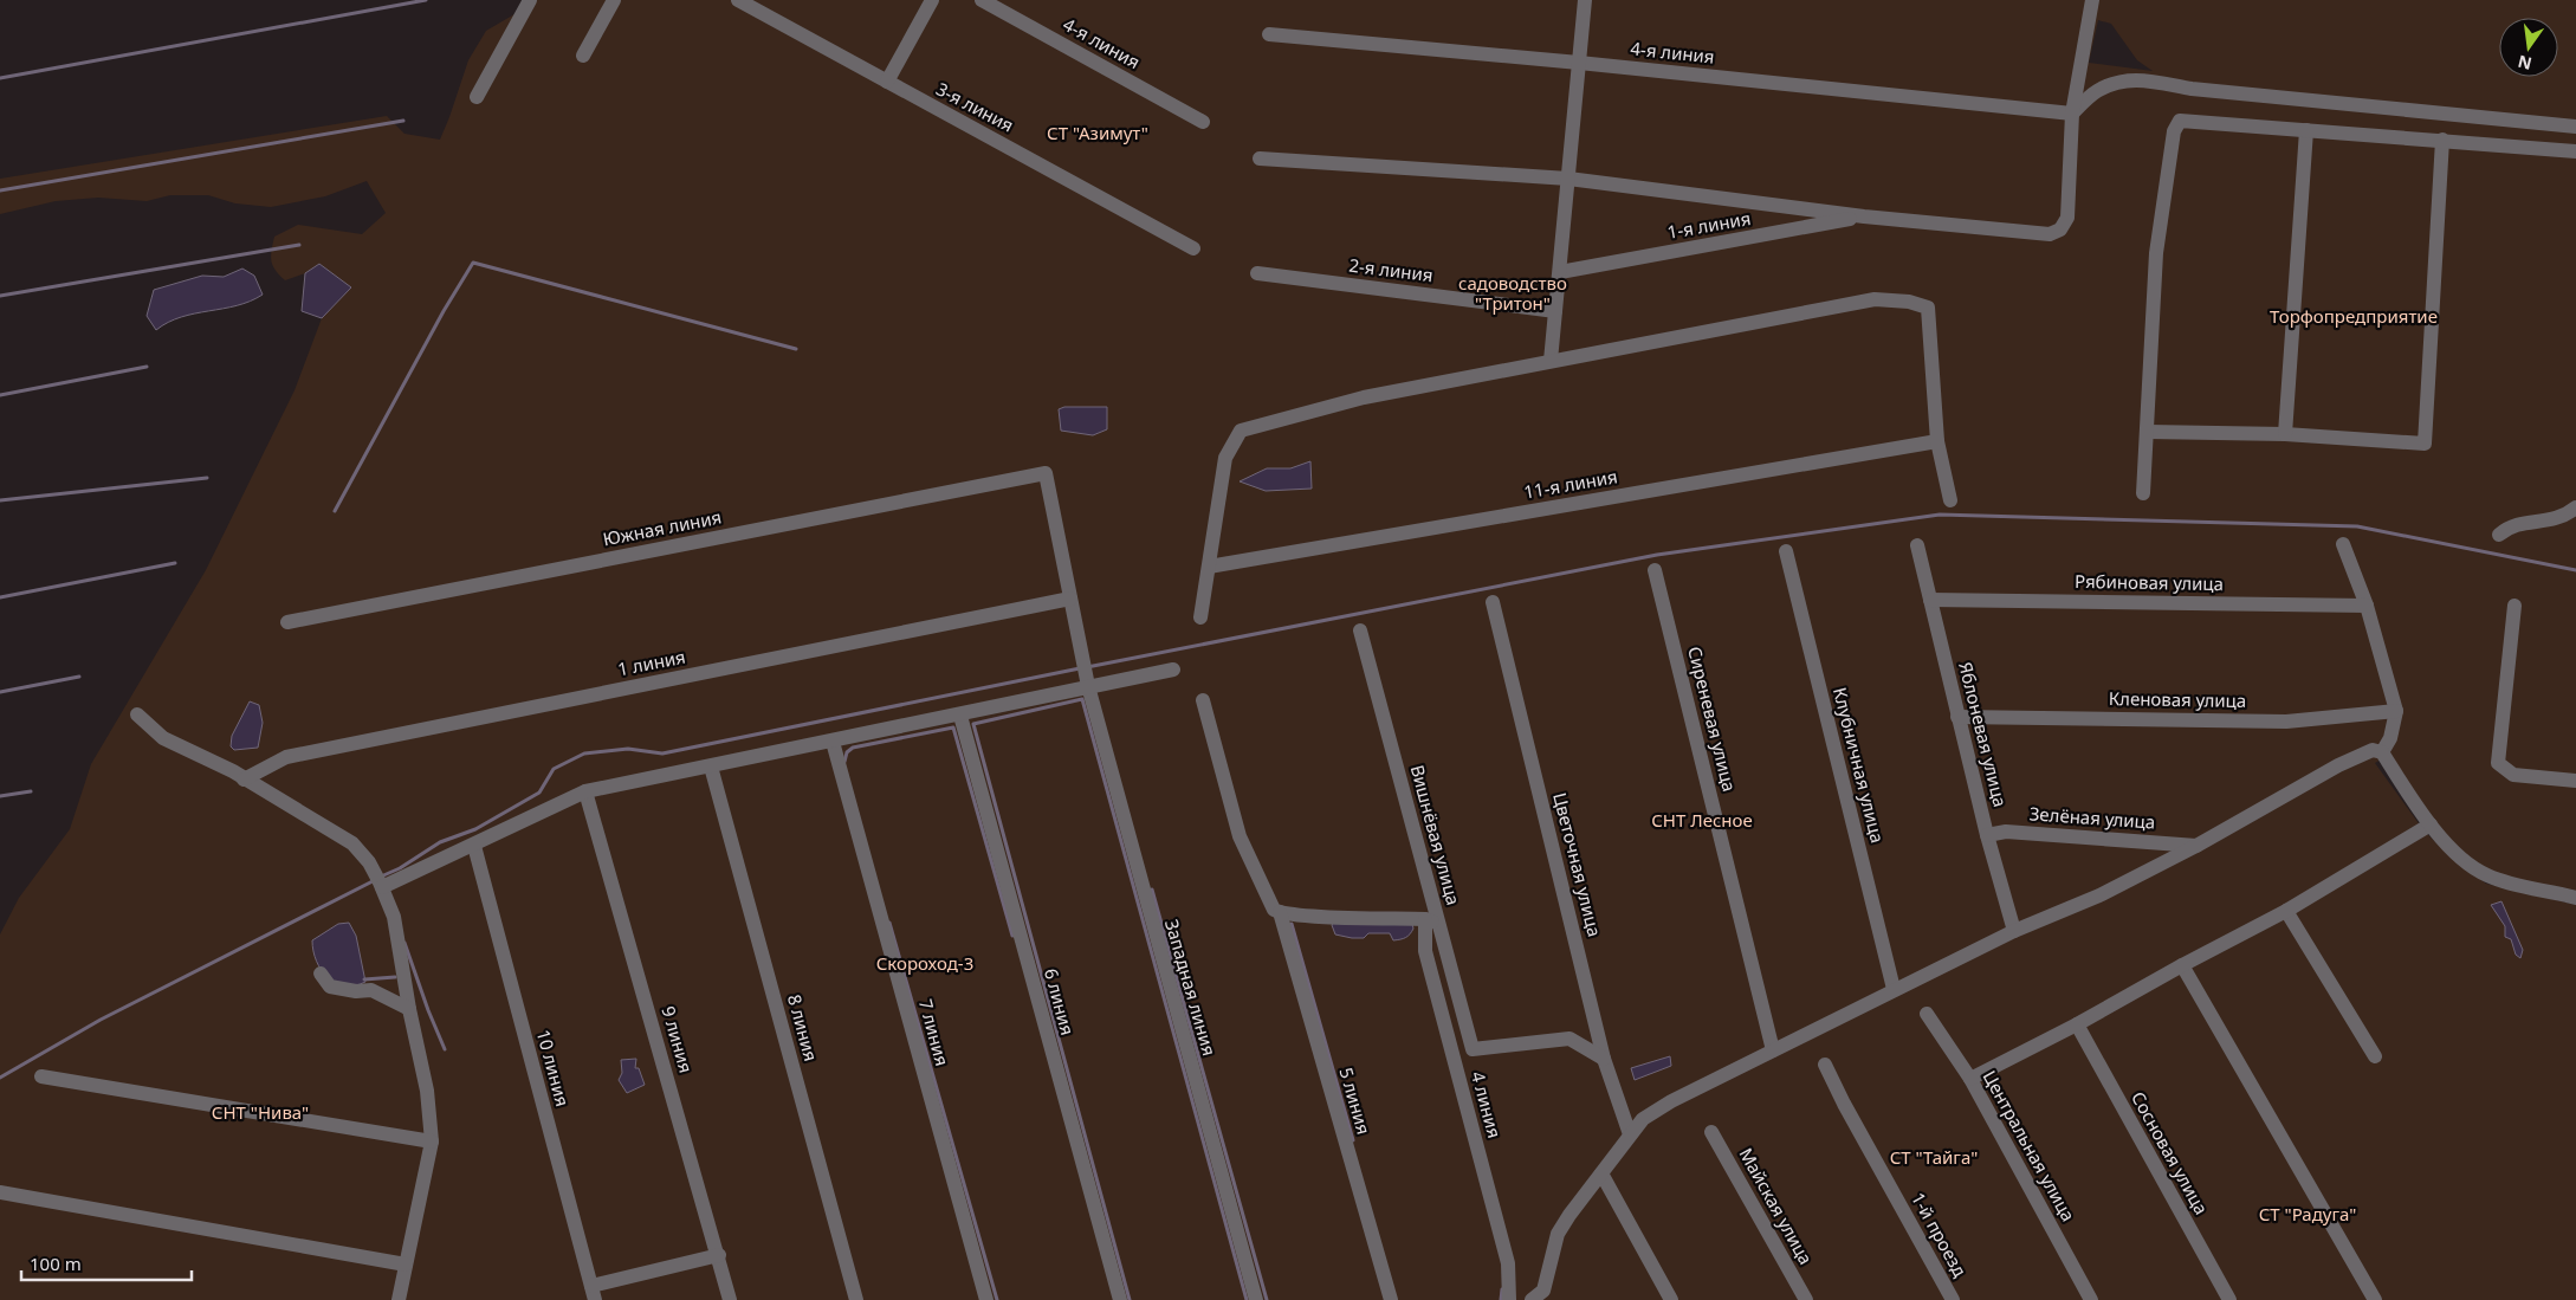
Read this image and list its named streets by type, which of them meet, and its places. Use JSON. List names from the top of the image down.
{
  "streets": {
    "street": [
      "4-я линия",
      "3-я линия",
      "1-я линия",
      "2-я линия",
      "11-я линия",
      "Южная линия",
      "Рябиновая улица",
      "1 линия",
      "Кленовая улица",
      "Сиреневая улица",
      "Яблоневая улица",
      "Клубничная улица",
      "Зелёная улица",
      "Вишнёвая улица",
      "Цветочная улица",
      "Западная линия",
      "6 линия",
      "8 линия",
      "7 линия",
      "9 линия",
      "10 линия",
      "5 линия",
      "4 линия",
      "Центральная улица",
      "Сосновая улица",
      "Майская улица",
      "1-й проезд"
    ]
  },
  "crossings": [
    ["Южная линия", "Западная линия"],
    ["Рябиновая улица", "Яблоневая улица"],
    ["1 линия", "Западная линия"],
    ["Кленовая улица", "Яблоневая улица"],
    ["Яблоневая улица", "Зелёная улица"],
    ["Вишнёвая улица", "Цветочная улица"],
    ["Вишнёвая улица", "4 линия"]
  ],
  "parks": [
    "СТ \"Азимут\"",
    "садоводство \"Тритон\"",
    "Торфопредприятие",
    "СНТ Лесное",
    "Скороход-3",
    "СНТ \"Нива\"",
    "СТ \"Тайга\"",
    "СТ \"Радуга\""
  ],
  "scale_bar": "100 m",
  "north": "bottom"
}
